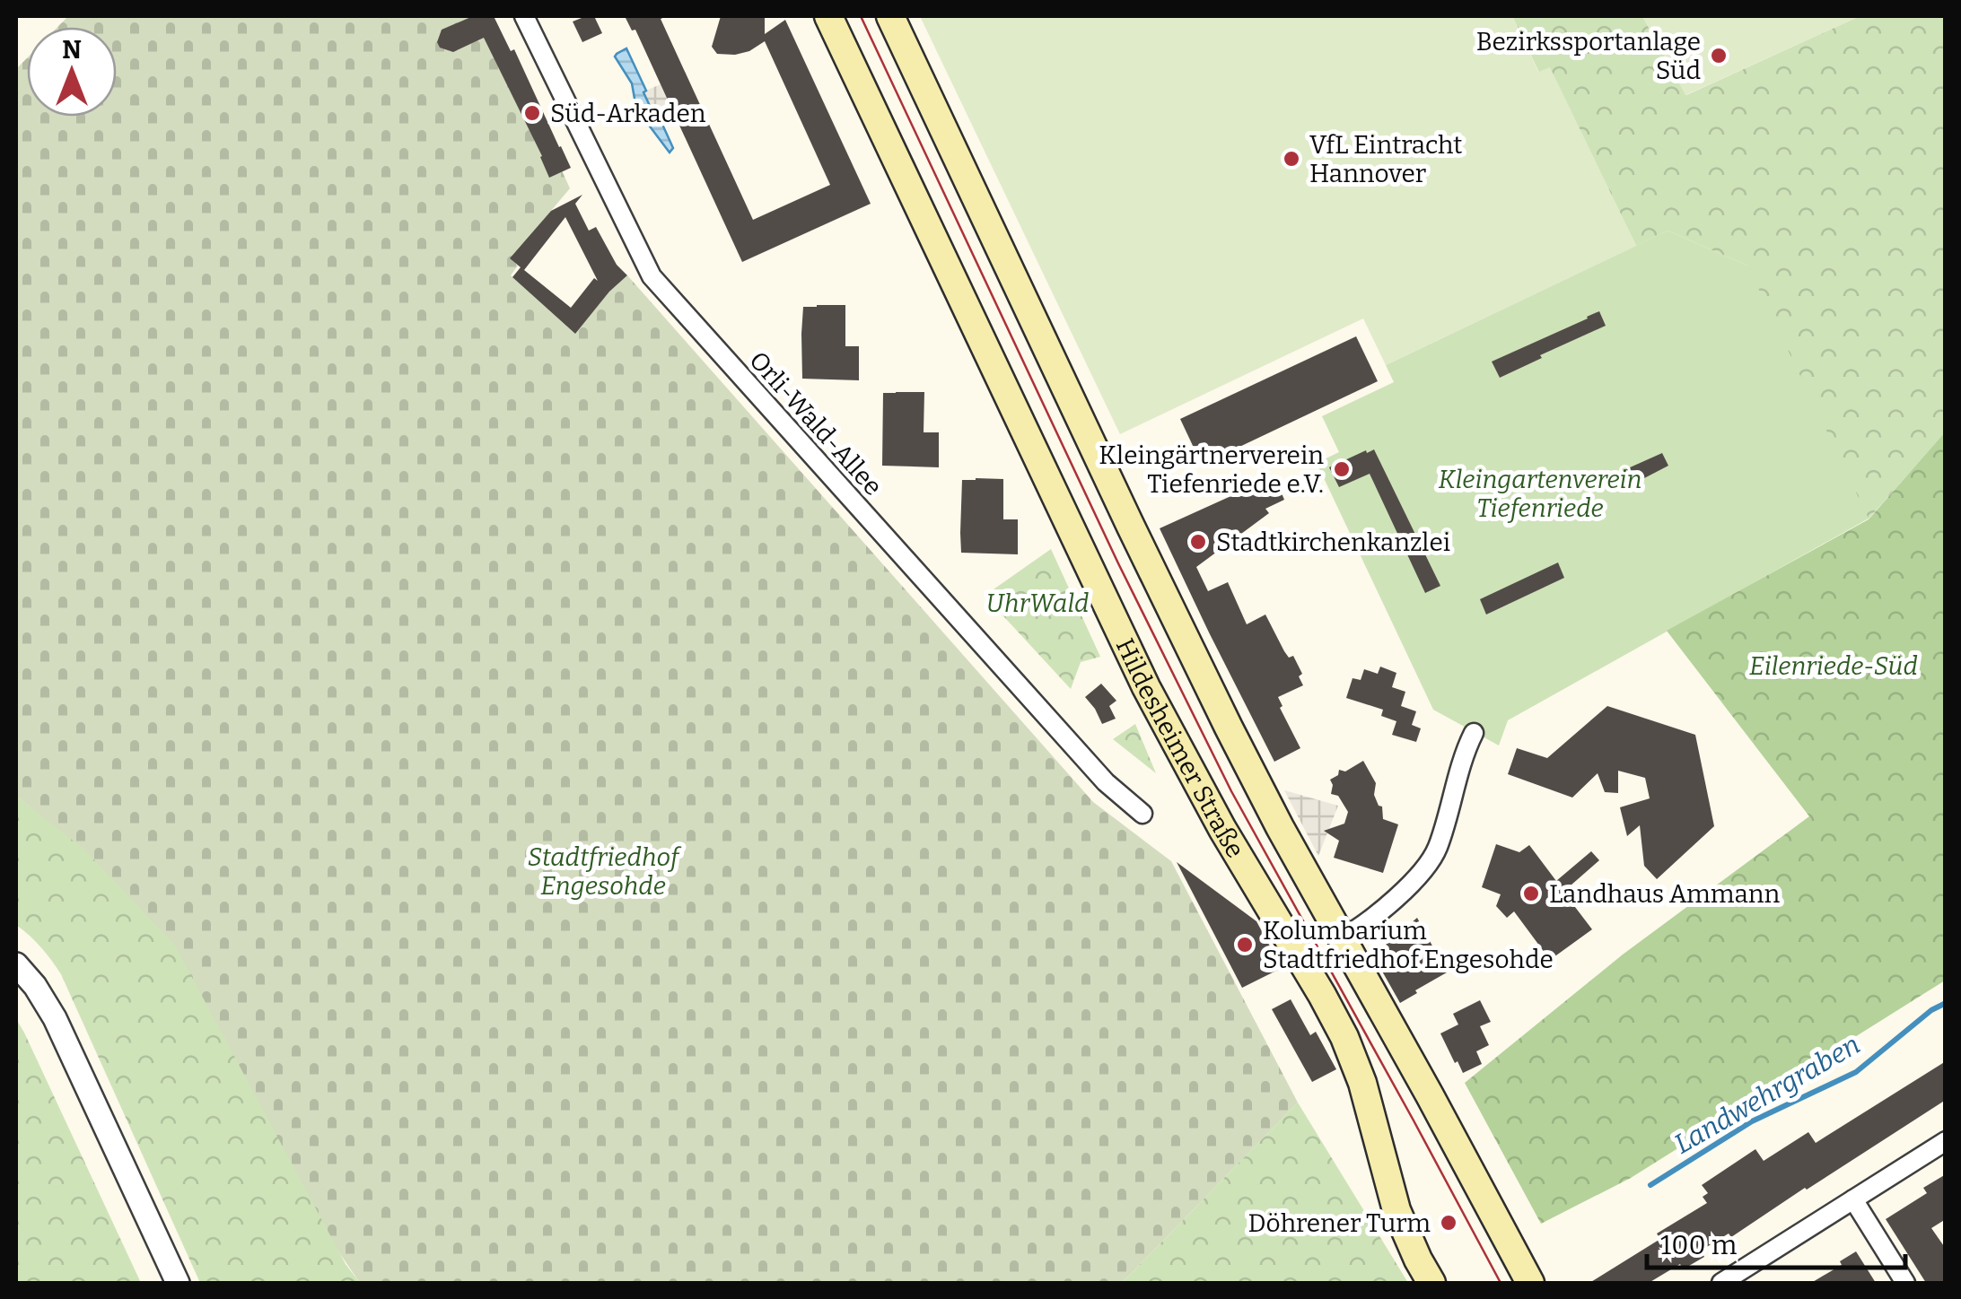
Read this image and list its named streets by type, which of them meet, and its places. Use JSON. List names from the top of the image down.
{
  "streets": {
    "main road": ["Hildesheimer Straße"],
    "street": ["Orli-Wald-Allee"]
  },
  "water": ["Landwehrgraben"],
  "parks": [
    "Kleingartenverein Tiefenriede",
    "UhrWald",
    "Eilenriede-Süd",
    "Stadtfriedhof Engesohde"
  ],
  "places": [
    "Bezirkssportanlage Süd",
    "Süd-Arkaden",
    "VfL Eintracht Hannover",
    "Kleingärtnerverein Tiefenriede e.V.",
    "Stadtkirchenkanzlei",
    "Landhaus Ammann",
    "Kolumbarium Stadtfriedhof Engesohde",
    "Döhrener Turm"
  ],
  "scale_bar": "100 m",
  "north": "top"
}
